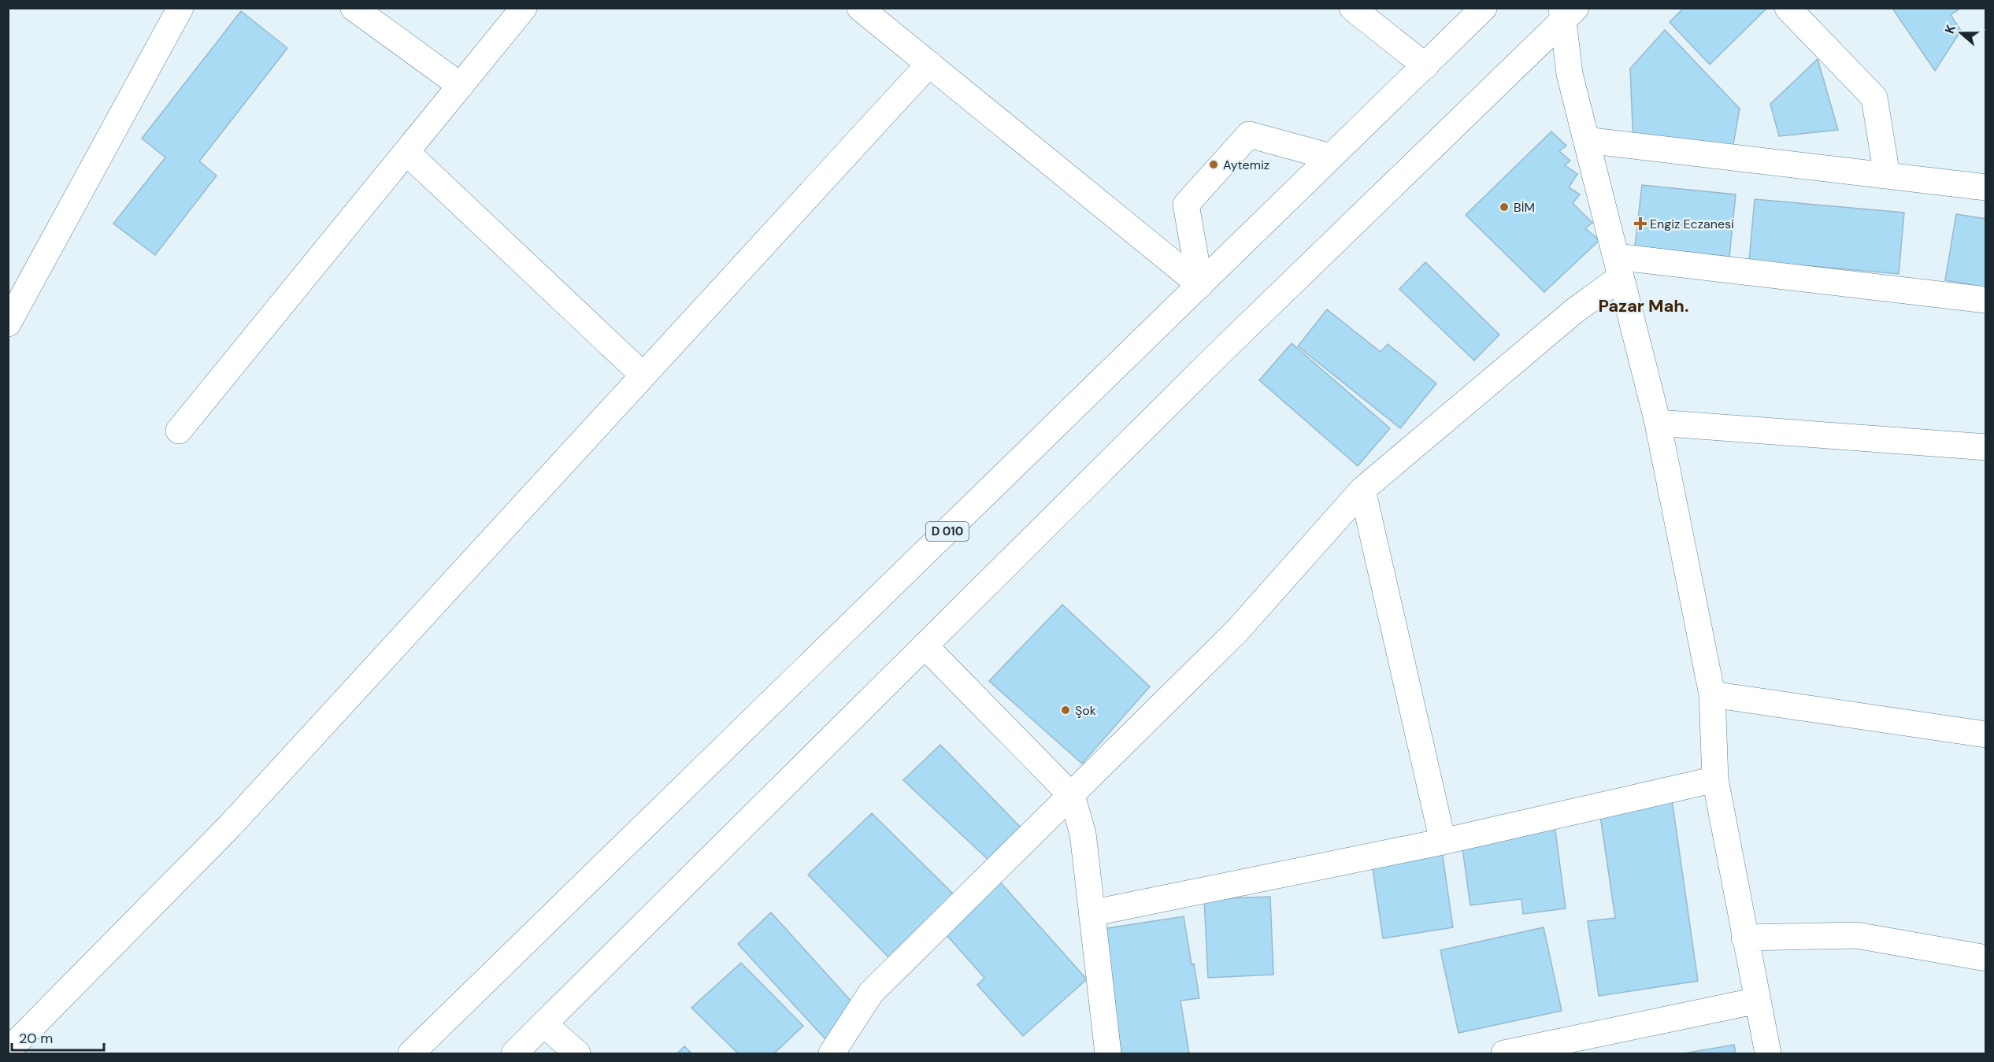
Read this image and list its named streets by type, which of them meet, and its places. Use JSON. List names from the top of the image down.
{
  "streets": {
    "main road": ["D 010"]
  },
  "districts": ["Pazar Mah."],
  "places": {
    "other": ["Aytemiz", "BİM", "Şok"],
    "health": ["Engiz Eczanesi"]
  },
  "scale_bar": "20 m",
  "north": "left"
}
